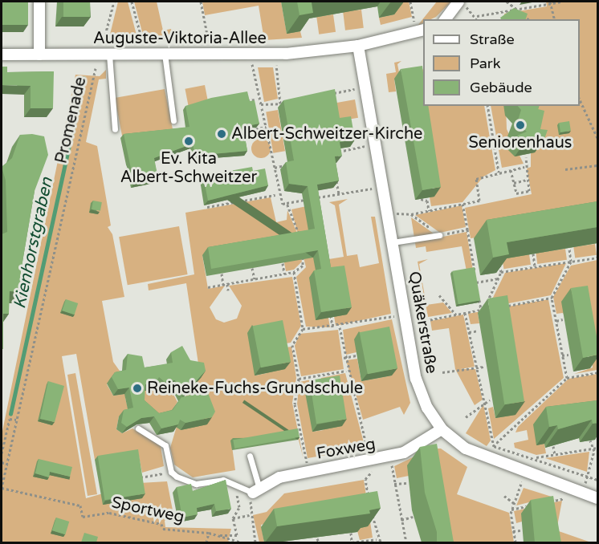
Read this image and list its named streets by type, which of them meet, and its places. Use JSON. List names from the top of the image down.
{
  "streets": {
    "street": ["Auguste-Viktoria-Allee", "Quäkerstraße", "Foxweg"],
    "path": ["Promenade", "Sportweg"]
  },
  "crossings": [
    ["Auguste-Viktoria-Allee", "Quäkerstraße"],
    ["Promenade", "Sportweg"],
    ["Quäkerstraße", "Foxweg"]
  ],
  "water": ["Kienhorstgraben"],
  "places": [
    "Seniorenhaus",
    "Albert-Schweitzer-Kirche",
    "Ev. Kita Albert-Schweitzer",
    "Reineke-Fuchs-Grundschule"
  ],
  "legend": ["Straße", "Park", "Gebäude"]
}
